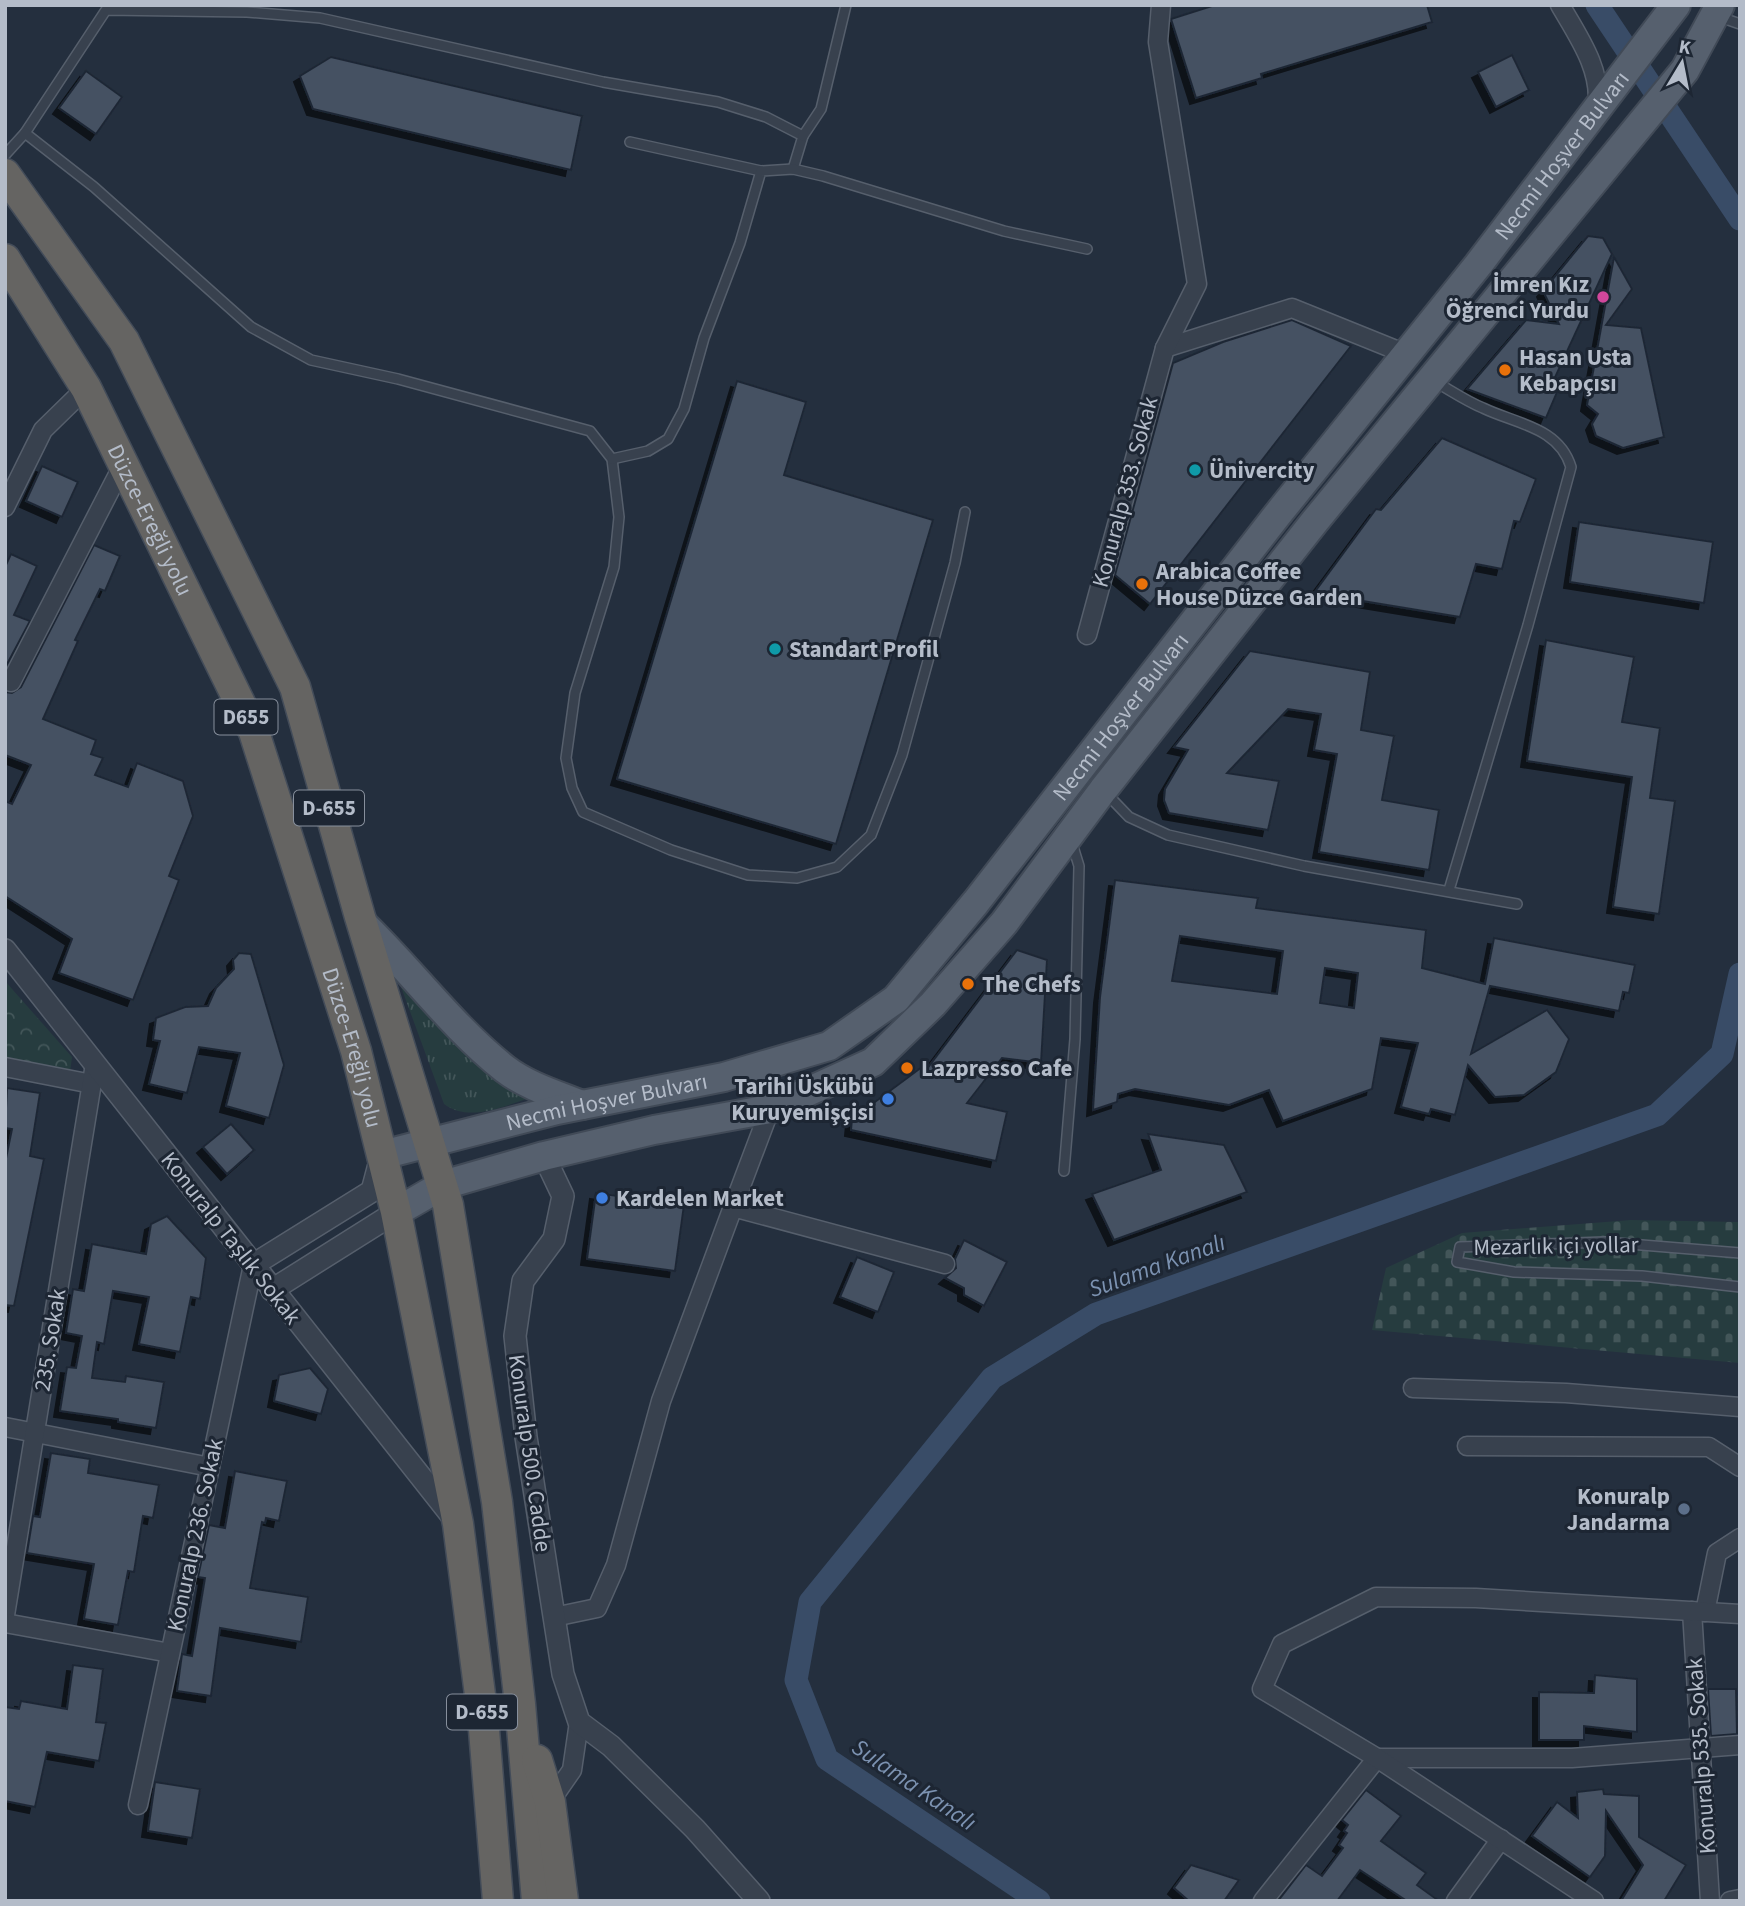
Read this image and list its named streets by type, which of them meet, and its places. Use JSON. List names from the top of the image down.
{
  "streets": {
    "highway": ["Düzce-Ereğli yolu", "D655", "D-655"],
    "main road": ["Necmi Hoşver Bulvarı"],
    "street": [
      "Konuralp 353. Sokak",
      "Konuralp Taşlık Sokak",
      "235. Sokak",
      "Konuralp 500. Cadde",
      "Konuralp 236. Sokak",
      "Konuralp 535. Sokak"
    ],
    "lane": ["Mezarlık içi yollar"]
  },
  "crossings": [
    ["Necmi Hoşver Bulvarı", "Düzce-Ereğli yolu"],
    ["Necmi Hoşver Bulvarı", "Konuralp 500. Cadde"],
    ["Düzce-Ereğli yolu", "Konuralp Taşlık Sokak"],
    ["Konuralp Taşlık Sokak", "235. Sokak"],
    ["Konuralp Taşlık Sokak", "Konuralp 236. Sokak"]
  ],
  "water": ["Sulama Kanalı"],
  "places": [
    "İmren Kız Öğrenci Yurdu",
    "Hasan Usta Kebapçısı",
    "Ünivercity",
    "Arabica Coffee House Düzce Garden",
    "Standart Profil",
    "The Chefs",
    "Lazpresso Cafe",
    "Tarihi Üskübü Kuruyemişçisi",
    "Kardelen Market",
    "Konuralp Jandarma"
  ],
  "north": "top"
}
